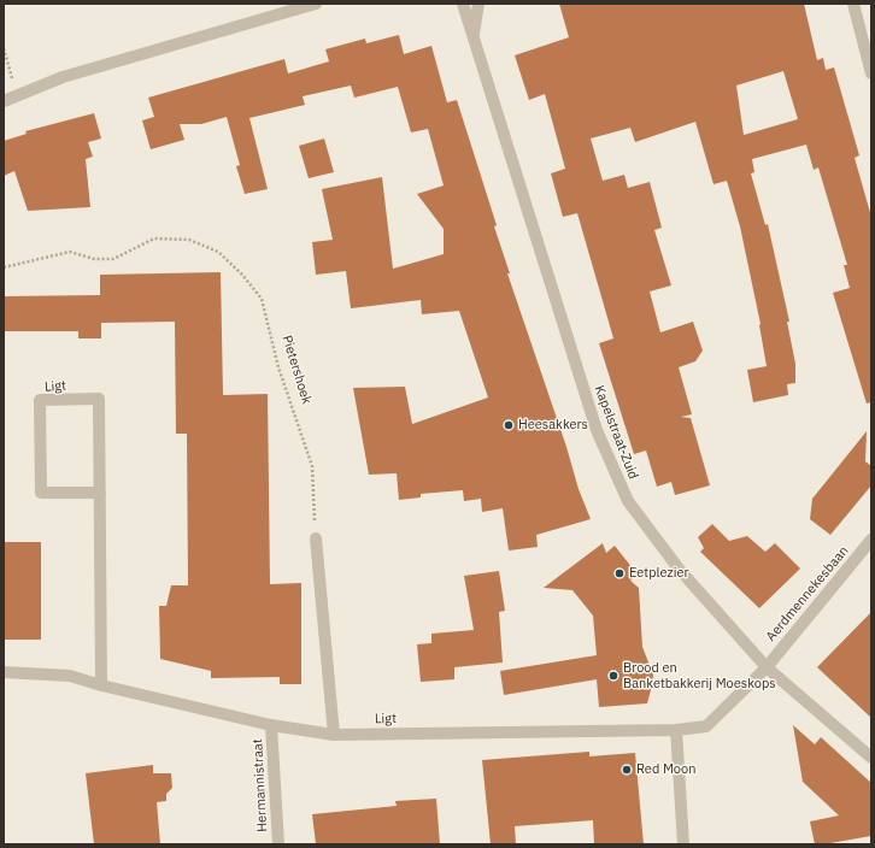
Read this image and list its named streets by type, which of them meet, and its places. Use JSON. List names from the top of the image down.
{
  "streets": {
    "street": [
      "Ligt",
      "Kapelstraat-Zuid",
      "Aerdmennekesbaan",
      "Hermannistraat"
    ],
    "path": ["Pietershoek"]
  },
  "crossings": [
    ["Ligt", "Aerdmennekesbaan"],
    ["Ligt", "Hermannistraat"],
    ["Kapelstraat-Zuid", "Aerdmennekesbaan"]
  ],
  "places": [
    "Heesakkers",
    "Eetplezier",
    "Brood en Banketbakkerij Moeskops",
    "Red Moon"
  ]
}
